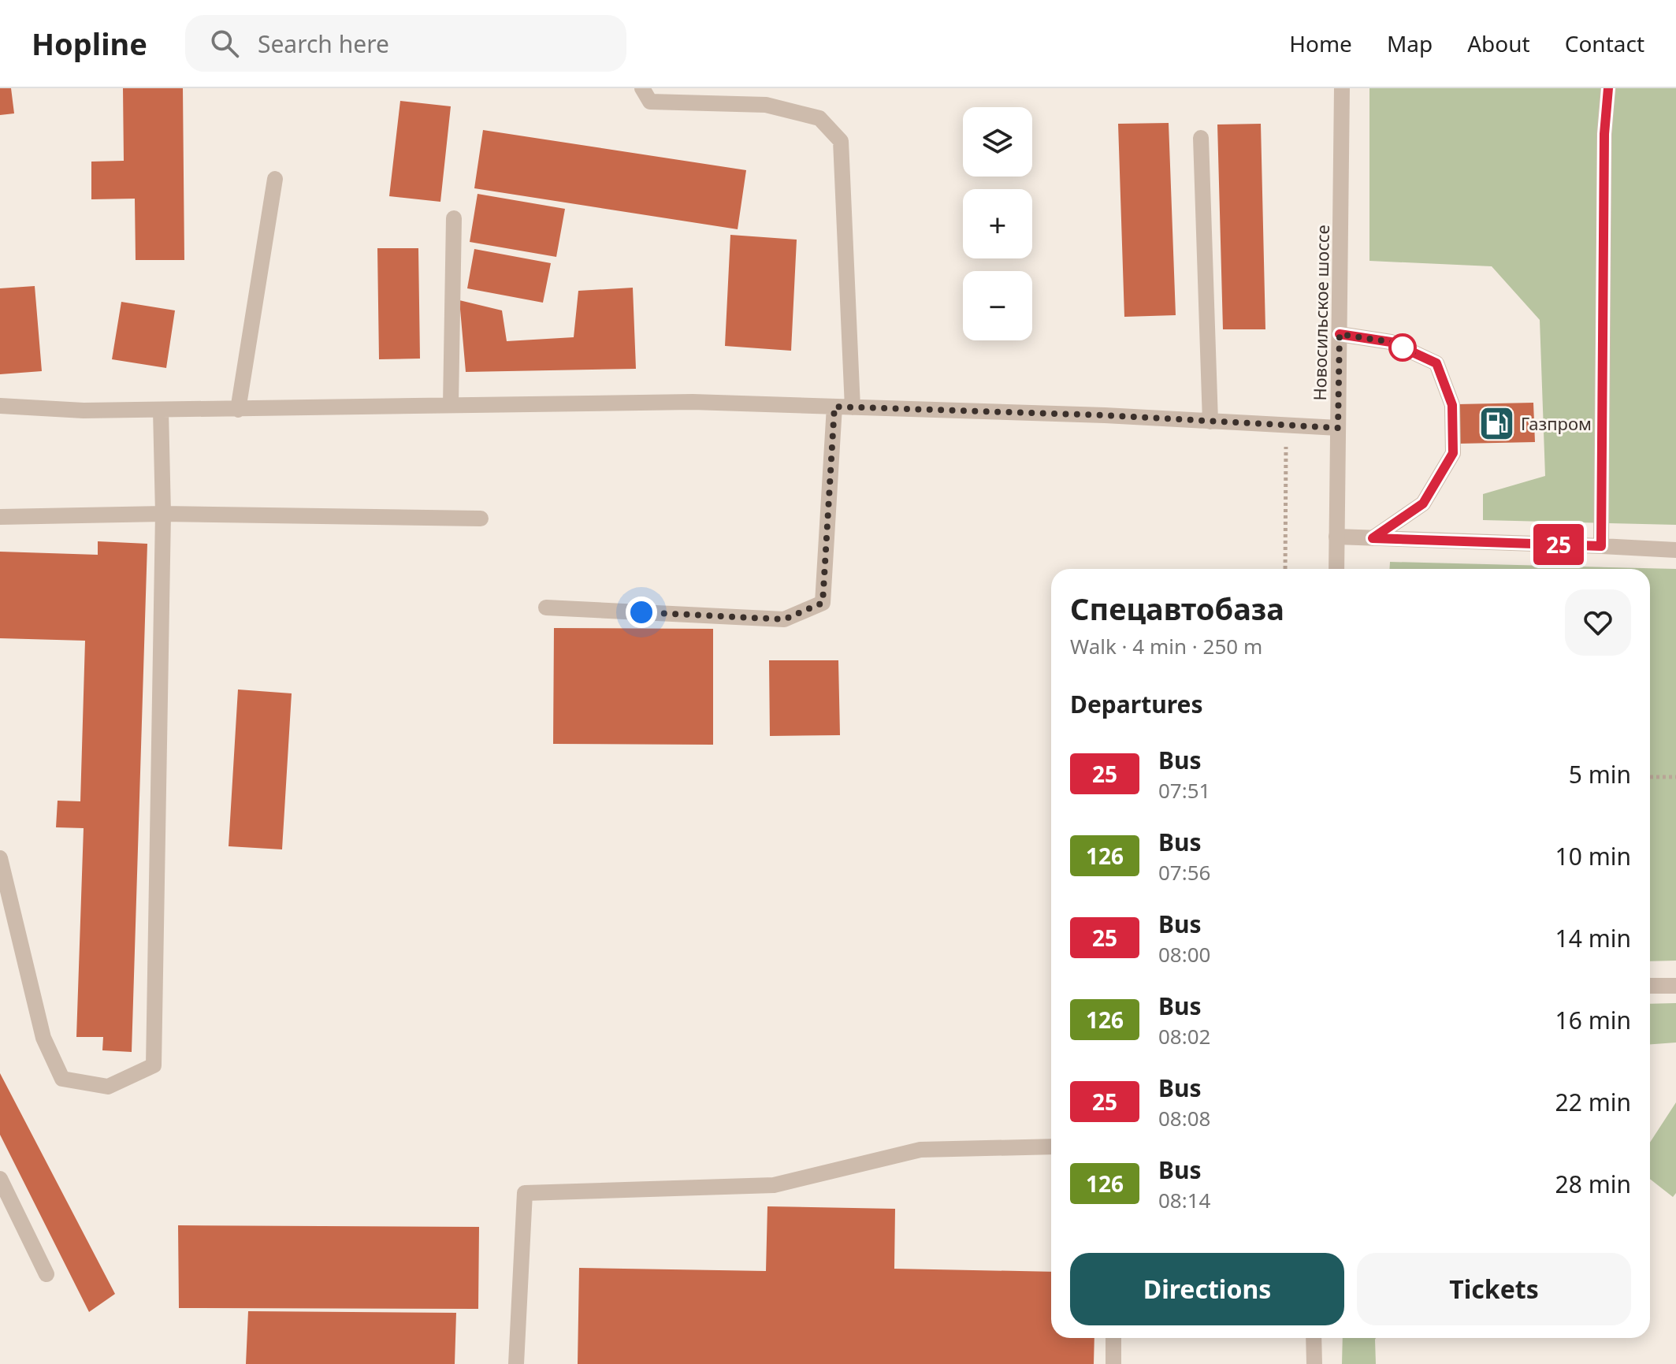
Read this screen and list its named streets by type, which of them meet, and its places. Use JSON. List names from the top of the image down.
{
  "streets": {
    "street": ["Новосильское шоссе"]
  },
  "places": {
    "fuel station": ["Газпром"]
  },
  "lines": ["bus line 25"],
  "page": {
    "header": "Hopline",
    "search": "Search here",
    "nav": [
      "Home",
      "Map",
      "About",
      "Contact"
    ],
    "on_map": "25",
    "map_buttons": ["+", "−"],
    "heading": [
      ["Спецавтобаза", "Walk · 4 min · 250 m"],
      "Departures"
    ],
    "list": [
      {
        "mark": "25",
        "name": "Bus",
        "note": "07:51",
        "value": "5 min"
      },
      {
        "mark": "126",
        "name": "Bus",
        "note": "07:56",
        "value": "10 min"
      },
      {
        "mark": "25",
        "name": "Bus",
        "note": "08:00",
        "value": "14 min"
      },
      {
        "mark": "126",
        "name": "Bus",
        "note": "08:02",
        "value": "16 min"
      },
      {
        "mark": "25",
        "name": "Bus",
        "note": "08:08",
        "value": "22 min"
      },
      {
        "mark": "126",
        "name": "Bus",
        "note": "08:14",
        "value": "28 min"
      }
    ],
    "buttons": ["Directions", "Tickets"]
  }
}
